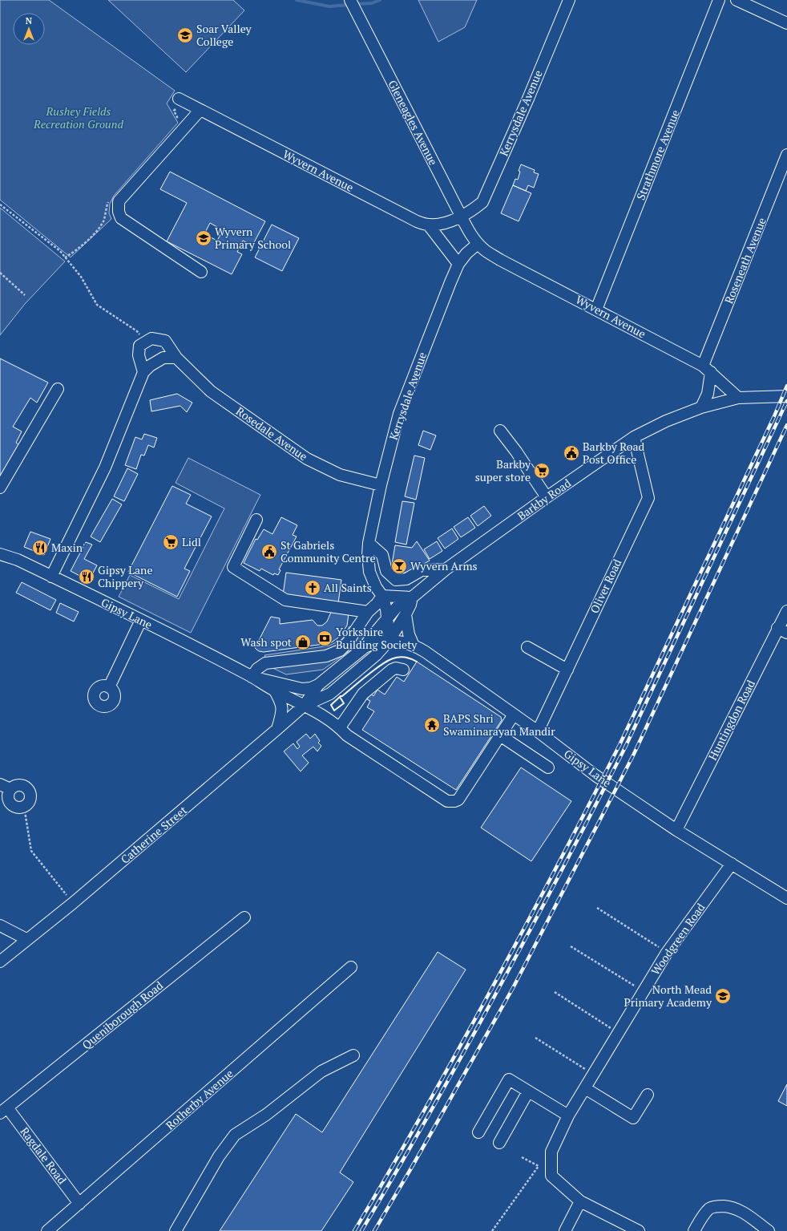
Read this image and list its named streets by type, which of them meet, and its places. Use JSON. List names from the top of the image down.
{
  "streets": {
    "street": [
      "Kerrysdale Avenue",
      "Gleneagles Avenue",
      "Strathmore Avenue",
      "Wyvern Avenue",
      "Roseneath Avenue",
      "Rosedale Avenue",
      "Barkby Road",
      "Oliver Road",
      "Gipsy Lane",
      "Huntingdon Road",
      "Catherine Street",
      "Woodgreen Road",
      "Queniborough Road",
      "Rotherby Avenue",
      "Ragdale Road"
    ]
  },
  "crossings": [
    ["Kerrysdale Avenue", "Gleneagles Avenue"],
    ["Kerrysdale Avenue", "Wyvern Avenue"],
    ["Kerrysdale Avenue", "Rosedale Avenue"],
    ["Kerrysdale Avenue", "Barkby Road"],
    ["Kerrysdale Avenue", "Gipsy Lane"],
    ["Gleneagles Avenue", "Wyvern Avenue"],
    ["Strathmore Avenue", "Wyvern Avenue"],
    ["Wyvern Avenue", "Roseneath Avenue"],
    ["Wyvern Avenue", "Barkby Road"],
    ["Barkby Road", "Oliver Road"],
    ["Barkby Road", "Gipsy Lane"],
    ["Oliver Road", "Gipsy Lane"],
    ["Gipsy Lane", "Huntingdon Road"],
    ["Gipsy Lane", "Catherine Street"],
    ["Gipsy Lane", "Woodgreen Road"],
    ["Queniborough Road", "Ragdale Road"],
    ["Rotherby Avenue", "Ragdale Road"]
  ],
  "parks": ["Rushey Fields Recreation Ground"],
  "places": {
    "school or university": ["Soar Valley College", "Wyvern Primary School", "North Mead Primary Academy"],
    "public building": ["Barkby Road Post Office", "St Gabriels Community Centre"],
    "supermarket": ["Barkby super store", "Lidl"],
    "restaurant": ["Maxin'", "Gipsy Lane Chippery"],
    "bar": ["Wyvern Arms"],
    "church": ["All Saints"],
    "bank": ["Yorkshire Building Society"],
    "shop": ["Wash spot"],
    "temple": ["BAPS Shri Swaminarayan Mandir"]
  },
  "north": "top"
}
